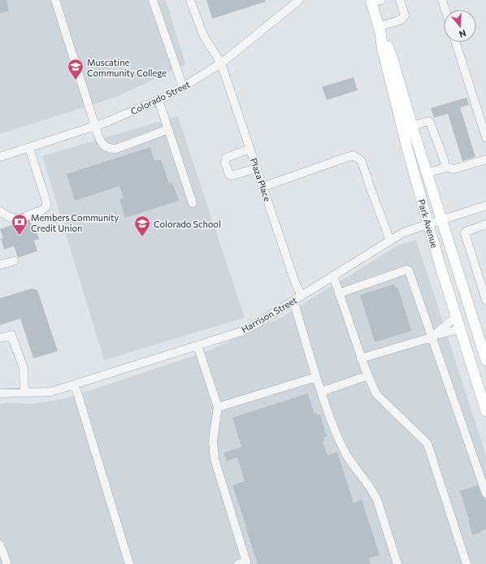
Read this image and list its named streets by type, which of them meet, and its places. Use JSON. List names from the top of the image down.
{
  "streets": {
    "main road": ["Park Avenue"],
    "street": ["Colorado Street", "Plaza Place", "Harrison Street"]
  },
  "crossings": [
    ["Colorado Street", "Plaza Place"],
    ["Plaza Place", "Harrison Street"],
    ["Park Avenue", "Harrison Street"]
  ],
  "places": {
    "school or university": ["Muscatine Community College", "Colorado School"],
    "bank": ["Members Community Credit Union"]
  },
  "north": "bottom"
}
